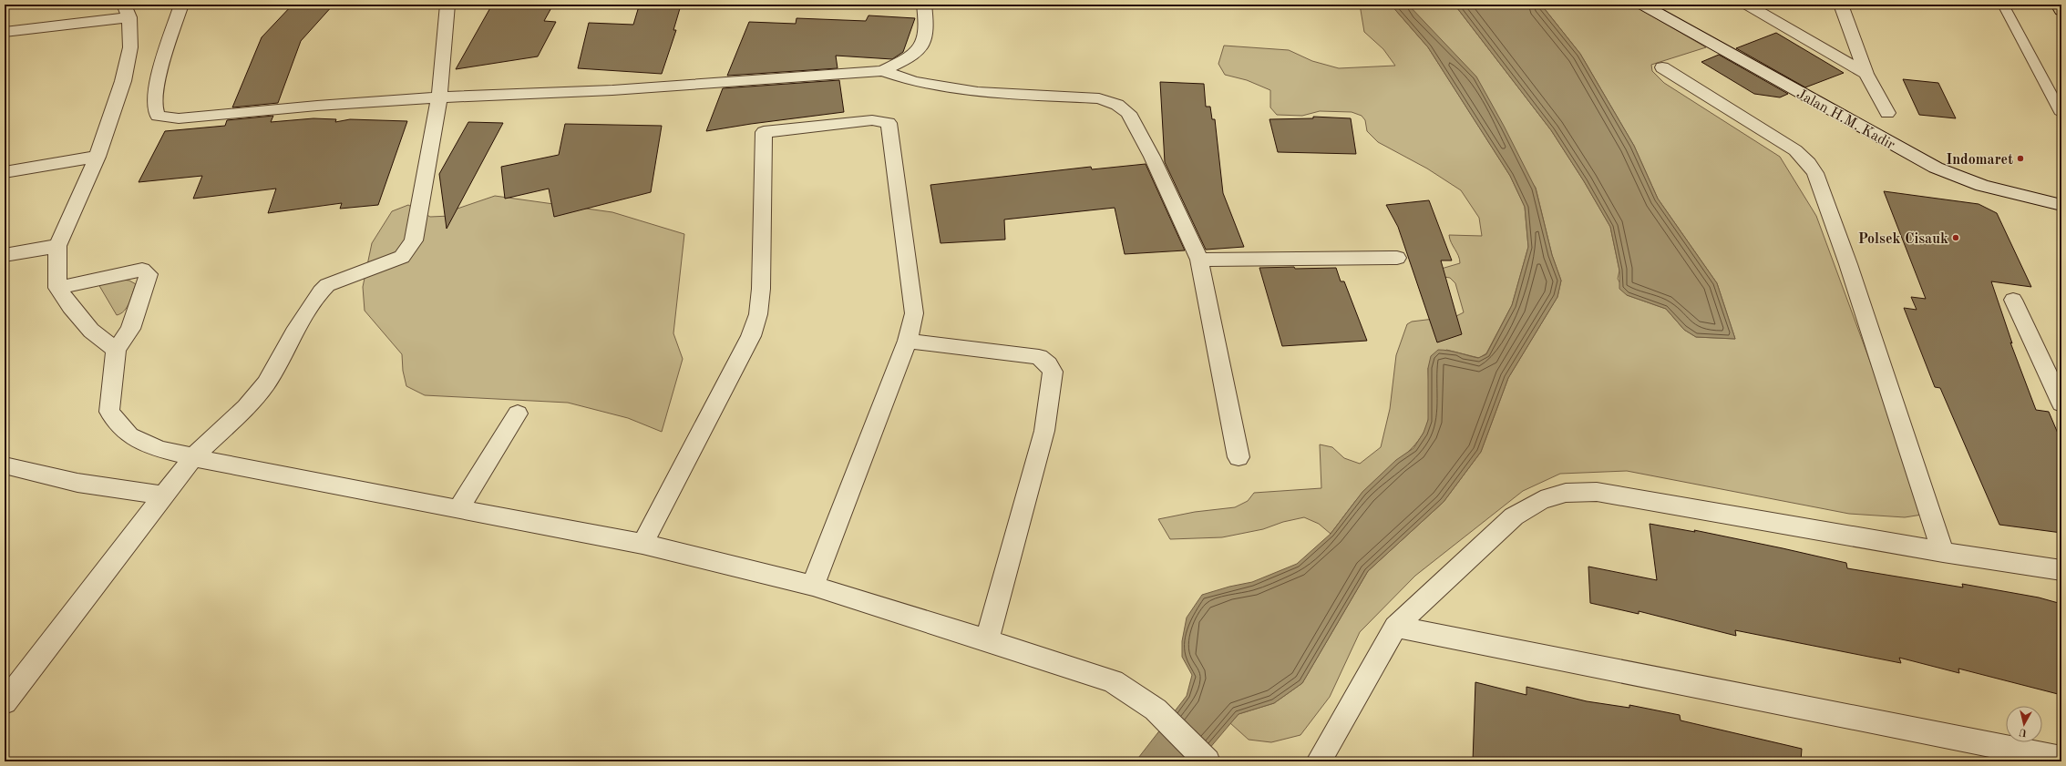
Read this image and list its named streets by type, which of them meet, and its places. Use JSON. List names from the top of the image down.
{
  "streets": {
    "street": ["Jalan H.M. Kadir"]
  },
  "places": ["Indomaret", "Polsek Cisauk"],
  "north": "bottom"
}
